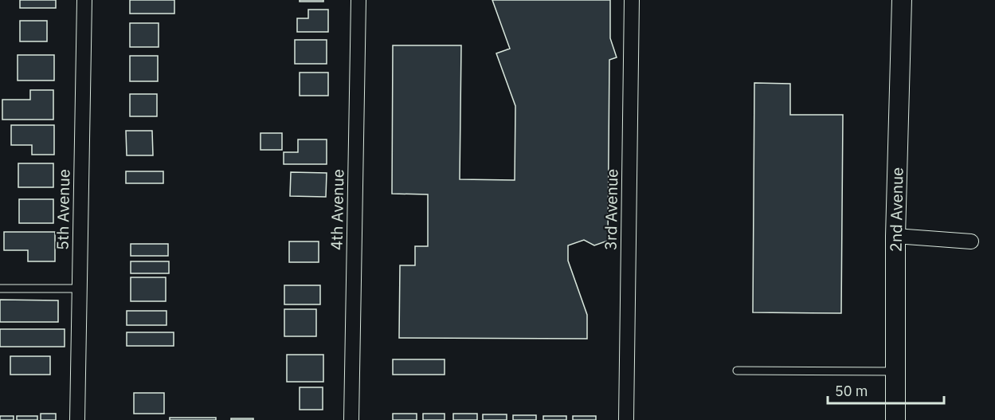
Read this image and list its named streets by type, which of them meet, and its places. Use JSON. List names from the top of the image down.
{
  "streets": {
    "main road": ["2nd Avenue"],
    "street": ["5th Avenue", "4th Avenue", "3rd Avenue"]
  },
  "scale_bar": "50 m"
}
